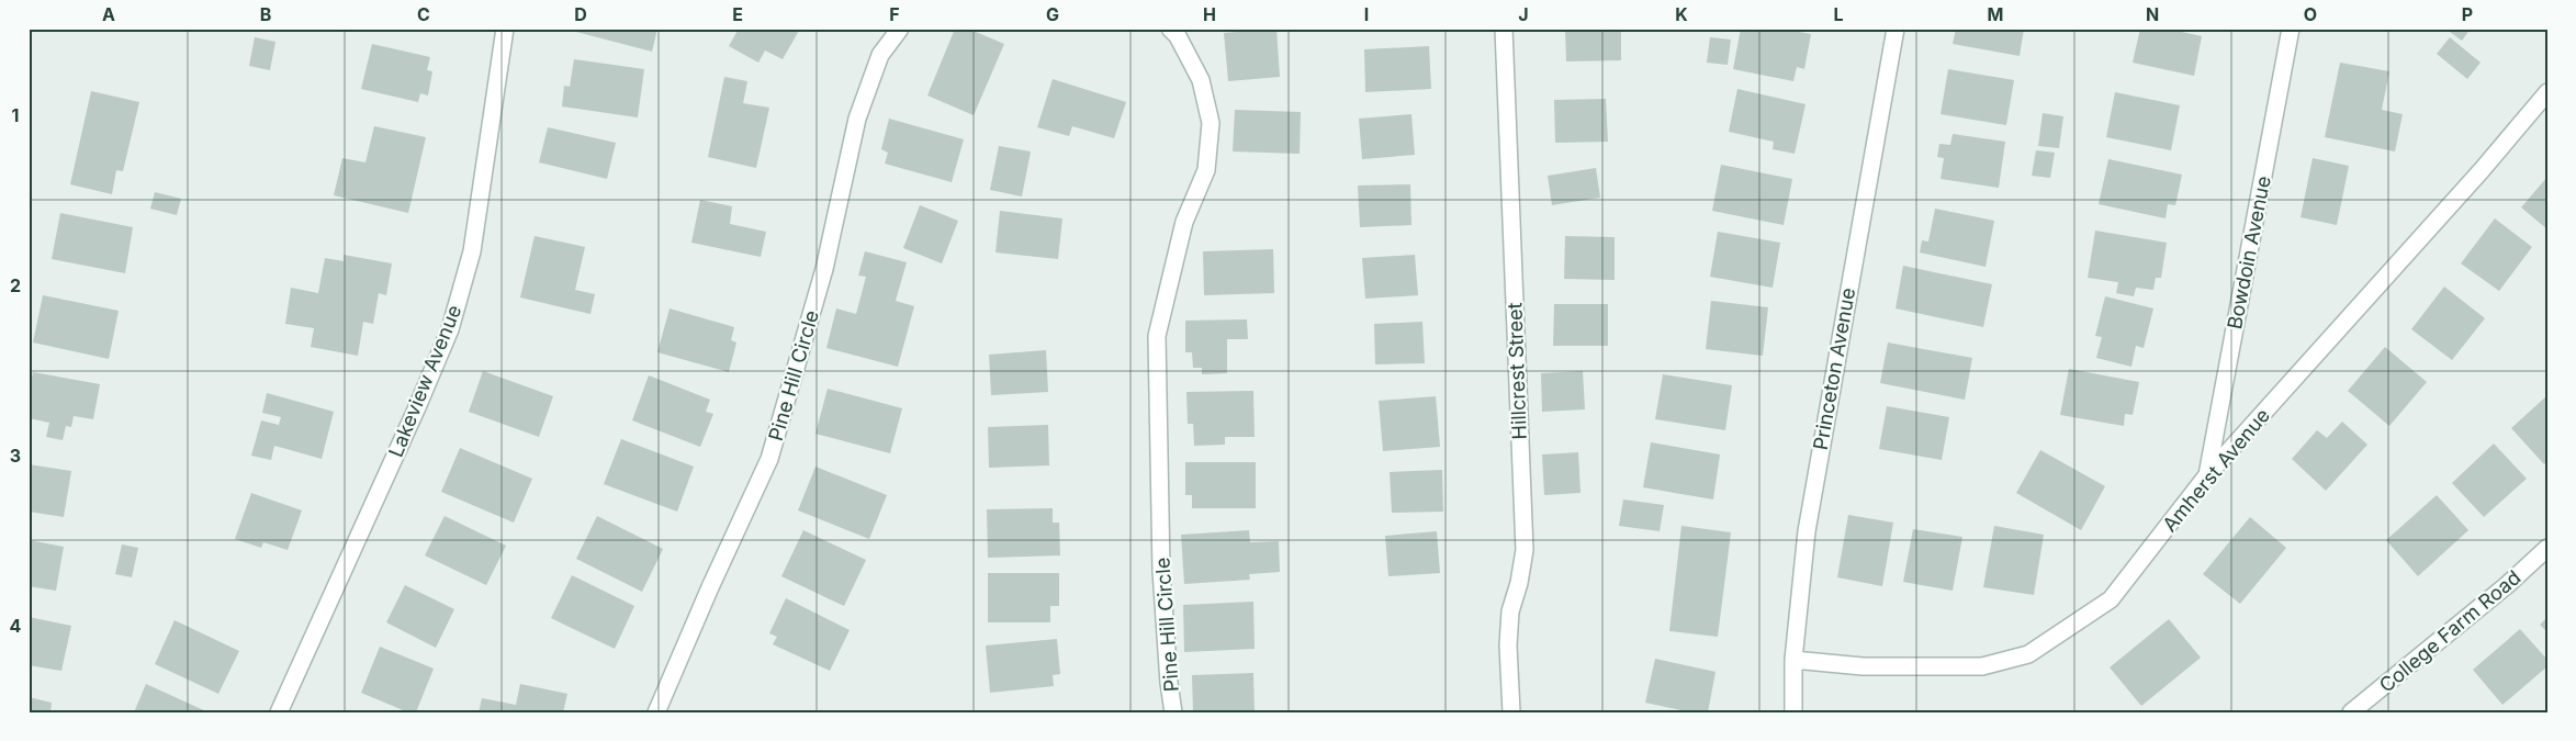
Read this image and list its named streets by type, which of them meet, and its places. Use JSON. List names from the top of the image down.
{
  "streets": {
    "street": [
      "Bowdoin Avenue",
      "Princeton Avenue",
      "Hillcrest Street",
      "Pine Hill Circle",
      "Lakeview Avenue",
      "Amherst Avenue",
      "College Farm Road"
    ]
  },
  "crossings": [
    ["Bowdoin Avenue", "Amherst Avenue"],
    ["Princeton Avenue", "Amherst Avenue"]
  ],
  "grid": {
    "columns": [
      "A",
      "B",
      "C",
      "D",
      "E",
      "F",
      "G",
      "H",
      "I",
      "J",
      "K",
      "L",
      "M",
      "N",
      "O",
      "P"
    ],
    "rows": [
      "1",
      "2",
      "3",
      "4"
    ]
  }
}
